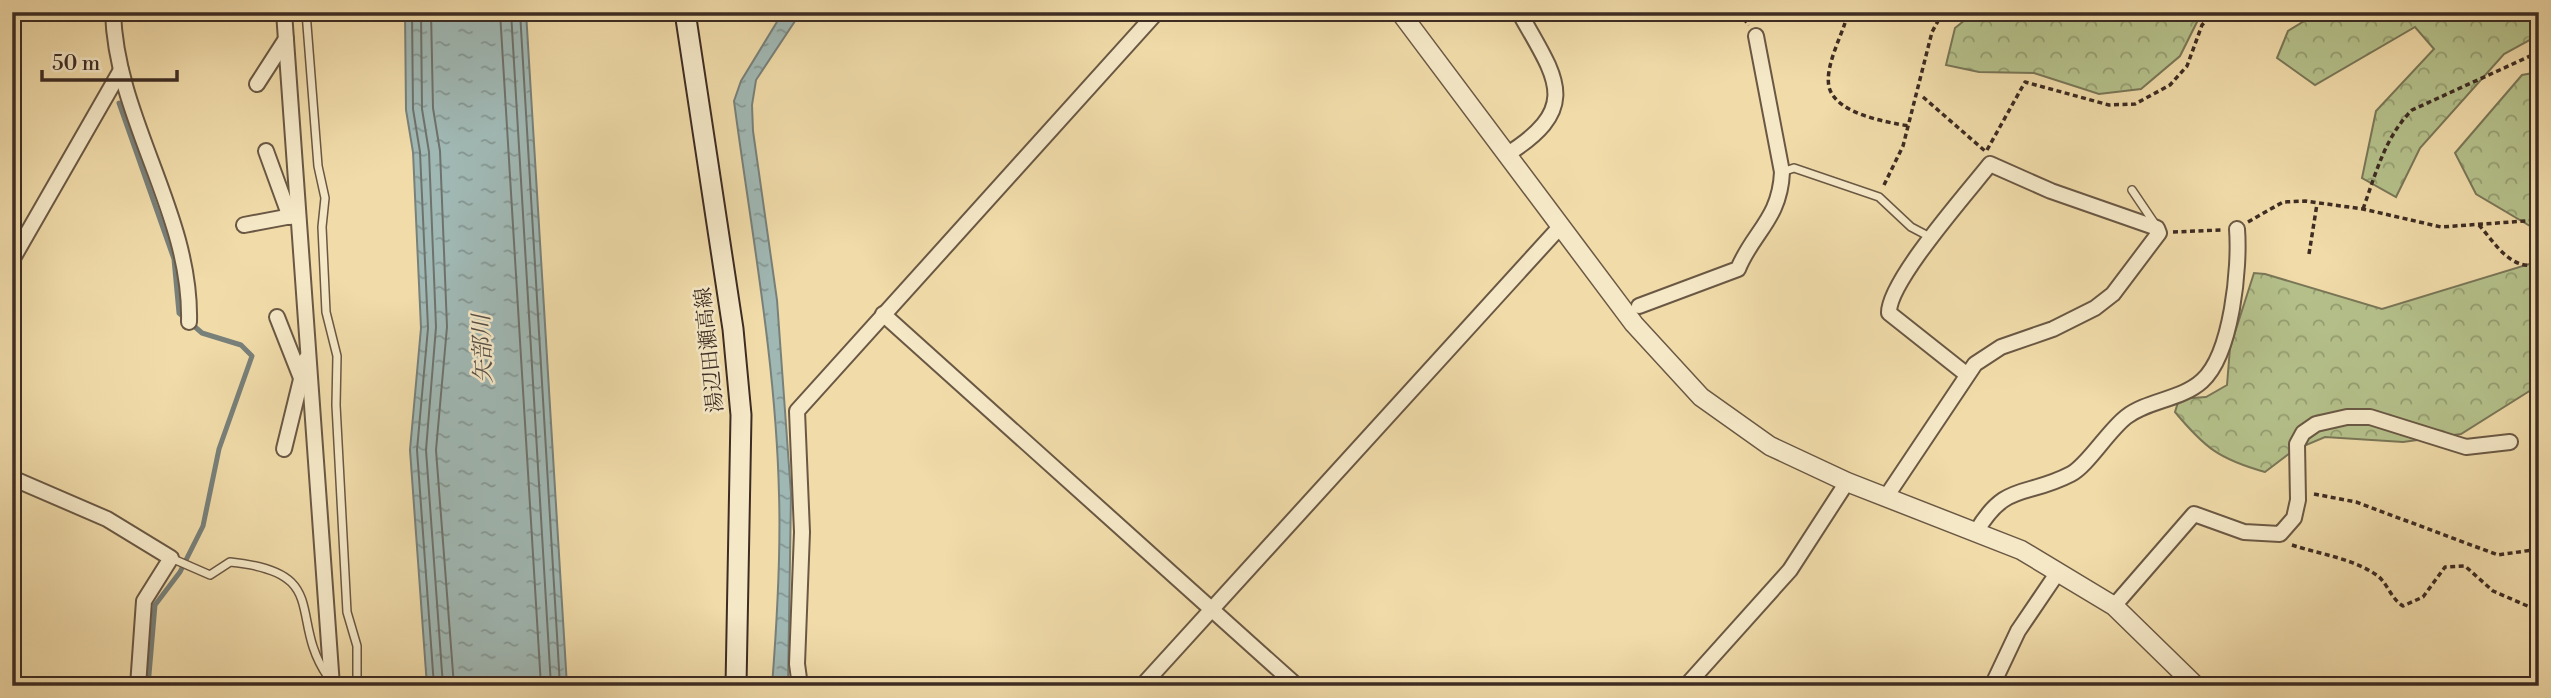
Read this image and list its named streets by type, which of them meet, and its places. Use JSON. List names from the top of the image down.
{
  "streets": {
    "main road": ["湯辺田瀬高線"]
  },
  "water": ["矢部川"],
  "scale_bar": "50 m"
}
